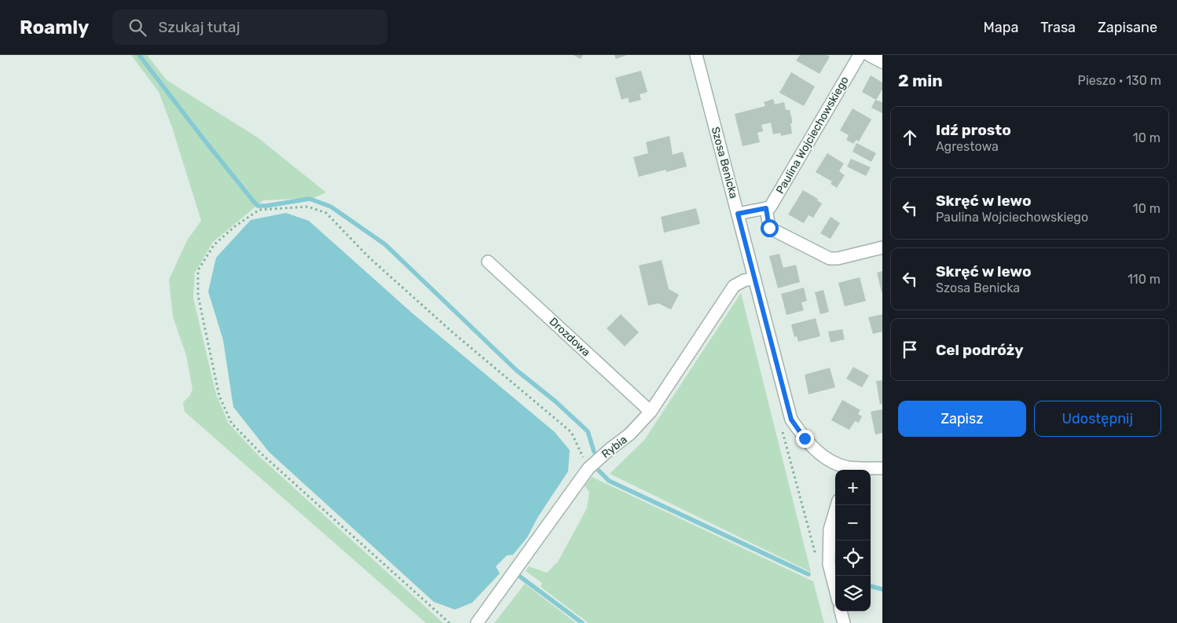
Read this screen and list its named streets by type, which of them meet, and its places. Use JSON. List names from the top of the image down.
{
  "streets": {
    "street": [
      "Paulina Wojciechowskiego",
      "Szosa Benicka",
      "Drozdowa",
      "Rybia"
    ]
  },
  "crossings": [
    ["Szosa Benicka", "Rybia"],
    ["Drozdowa", "Rybia"]
  ],
  "page": {
    "header": "Roamly",
    "search": "Szukaj tutaj",
    "nav": ["Mapa", "Trasa", "Zapisane"],
    "heading": ["2 min", "Pieszo · 130 m"],
    "list": [
      ["Idź prosto", "Agrestowa", "10 m"],
      ["Skręć w lewo", "Paulina Wojciechowskiego", "10 m"],
      ["Skręć w lewo", "Szosa Benicka", "110 m"],
      "Cel podróży"
    ],
    "buttons": ["Zapisz", "Udostępnij"],
    "map_buttons": ["+", "−"]
  }
}
